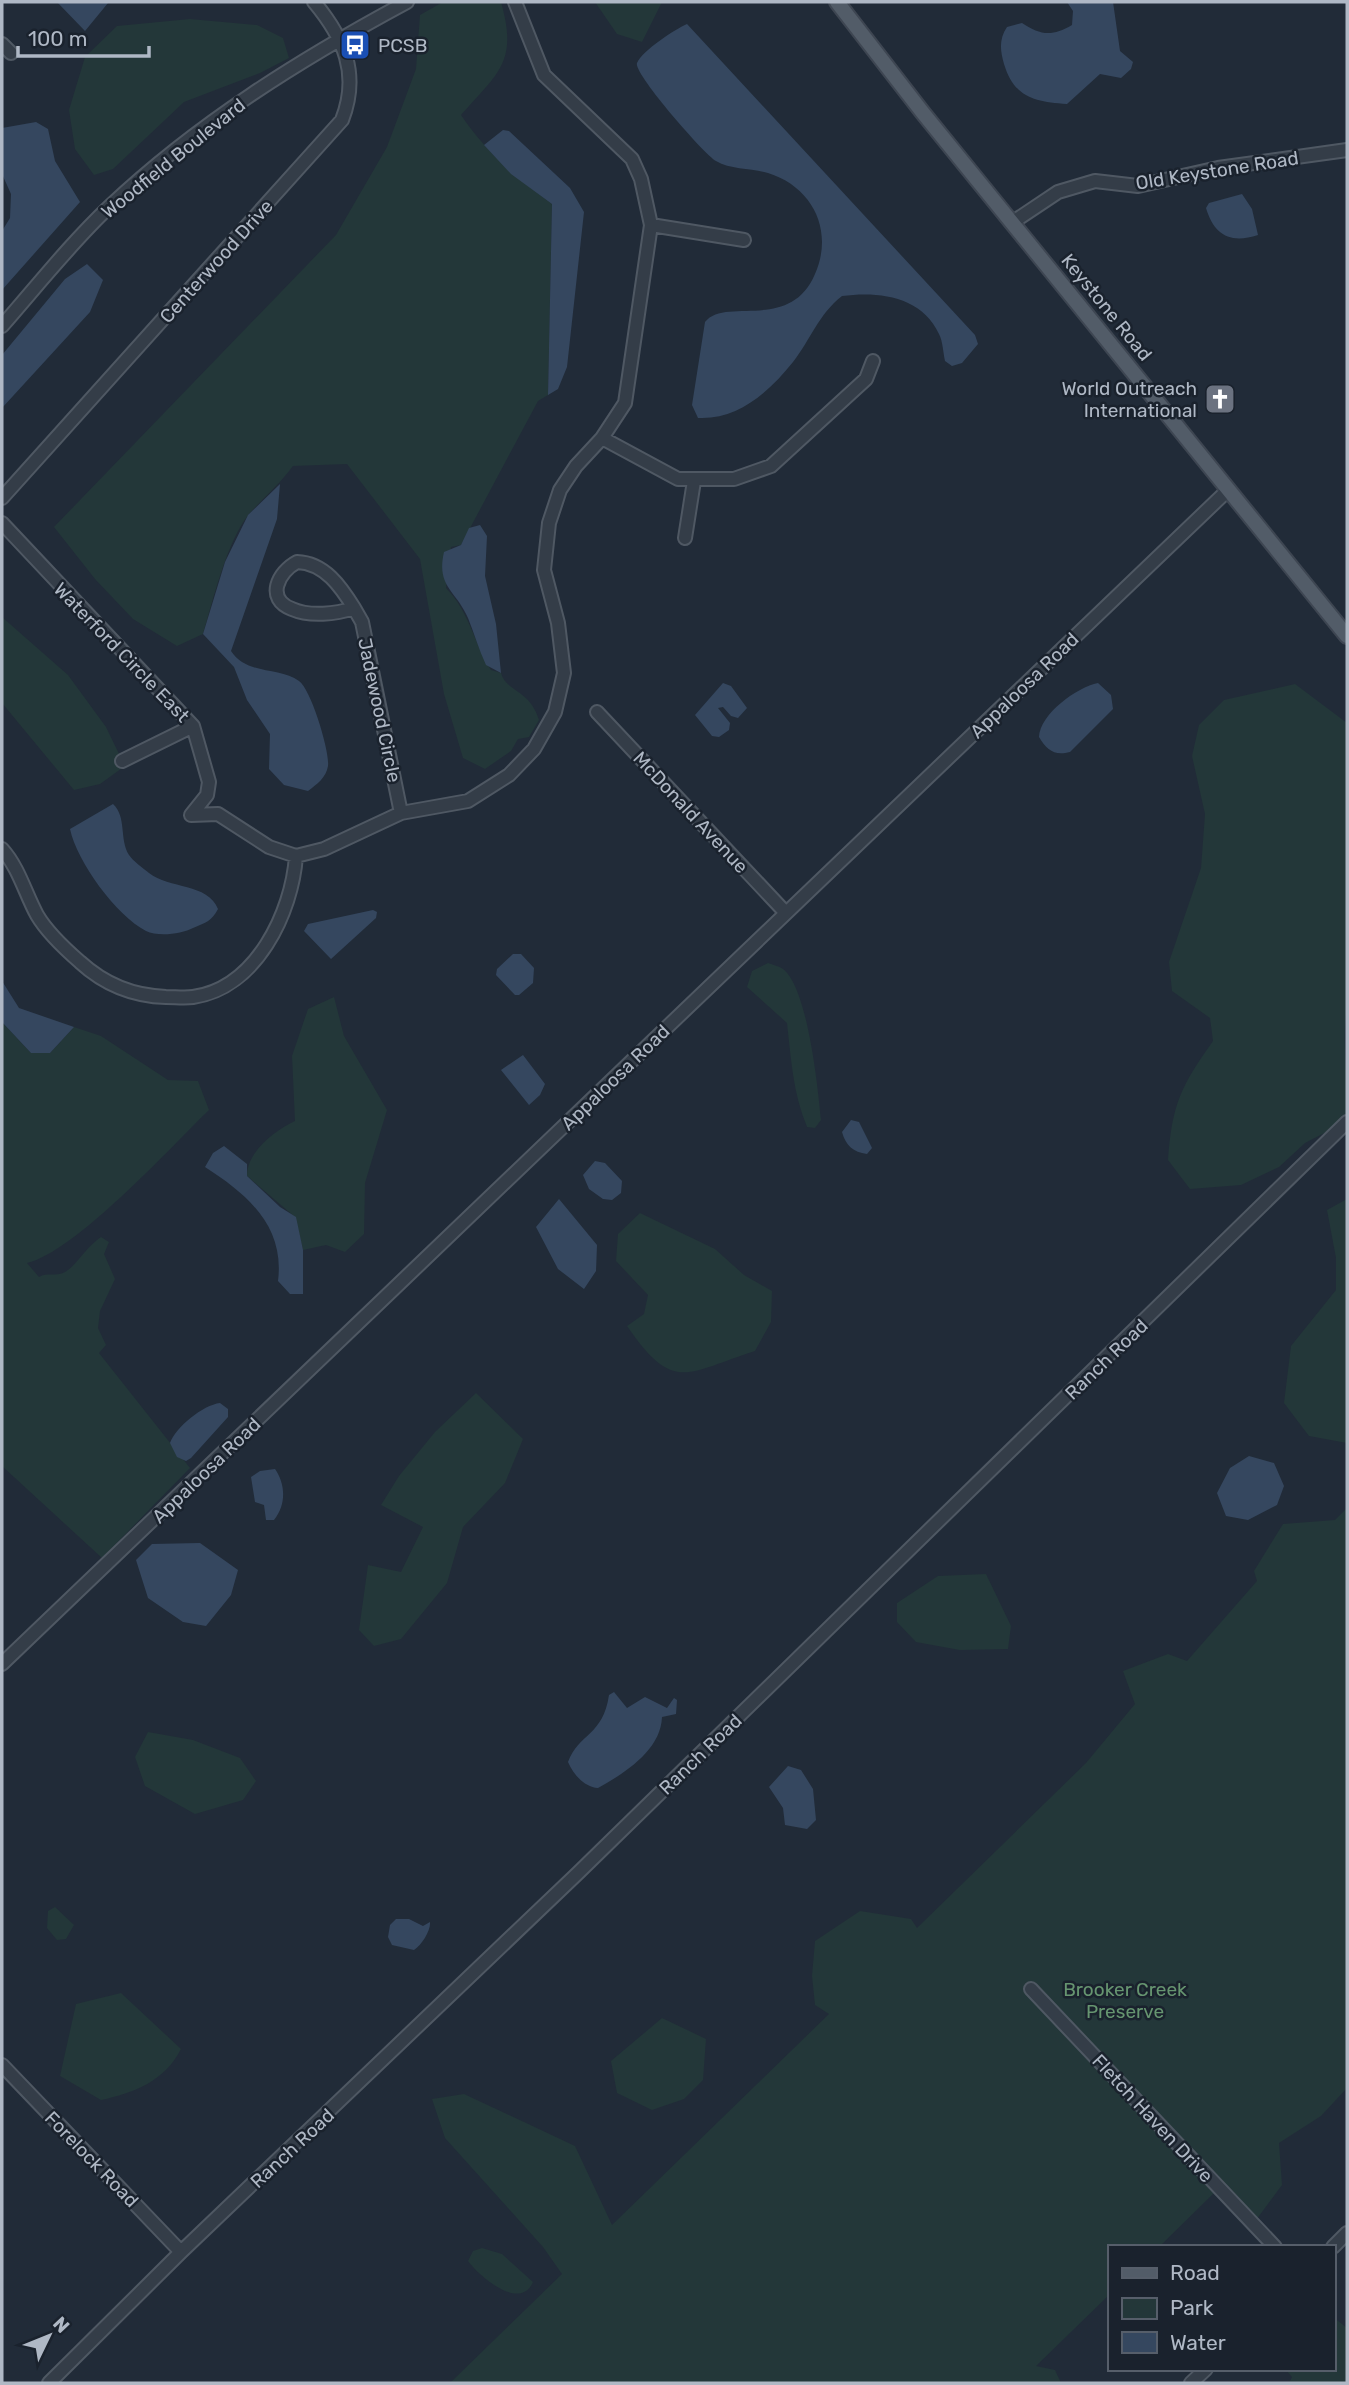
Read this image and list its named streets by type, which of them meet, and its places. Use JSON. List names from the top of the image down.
{
  "streets": {
    "main road": ["Keystone Road"],
    "street": [
      "Woodfield Boulevard",
      "Old Keystone Road",
      "Centerwood Drive",
      "Waterford Circle East",
      "Appaloosa Road",
      "Jadewood Circle",
      "McDonald Avenue",
      "Ranch Road",
      "Fletch Haven Drive",
      "Forelock Road"
    ]
  },
  "crossings": [
    ["Woodfield Boulevard", "Centerwood Drive"],
    ["Old Keystone Road", "Keystone Road"],
    ["Keystone Road", "Appaloosa Road"],
    ["Appaloosa Road", "McDonald Avenue"],
    ["Ranch Road", "Forelock Road"]
  ],
  "parks": ["Brooker Creek Preserve"],
  "places": {
    "bus stop": ["PCSB"],
    "church": ["World Outreach International"]
  },
  "legend": ["Road", "Park", "Water"],
  "scale_bar": "100 m",
  "north": "top right"
}
